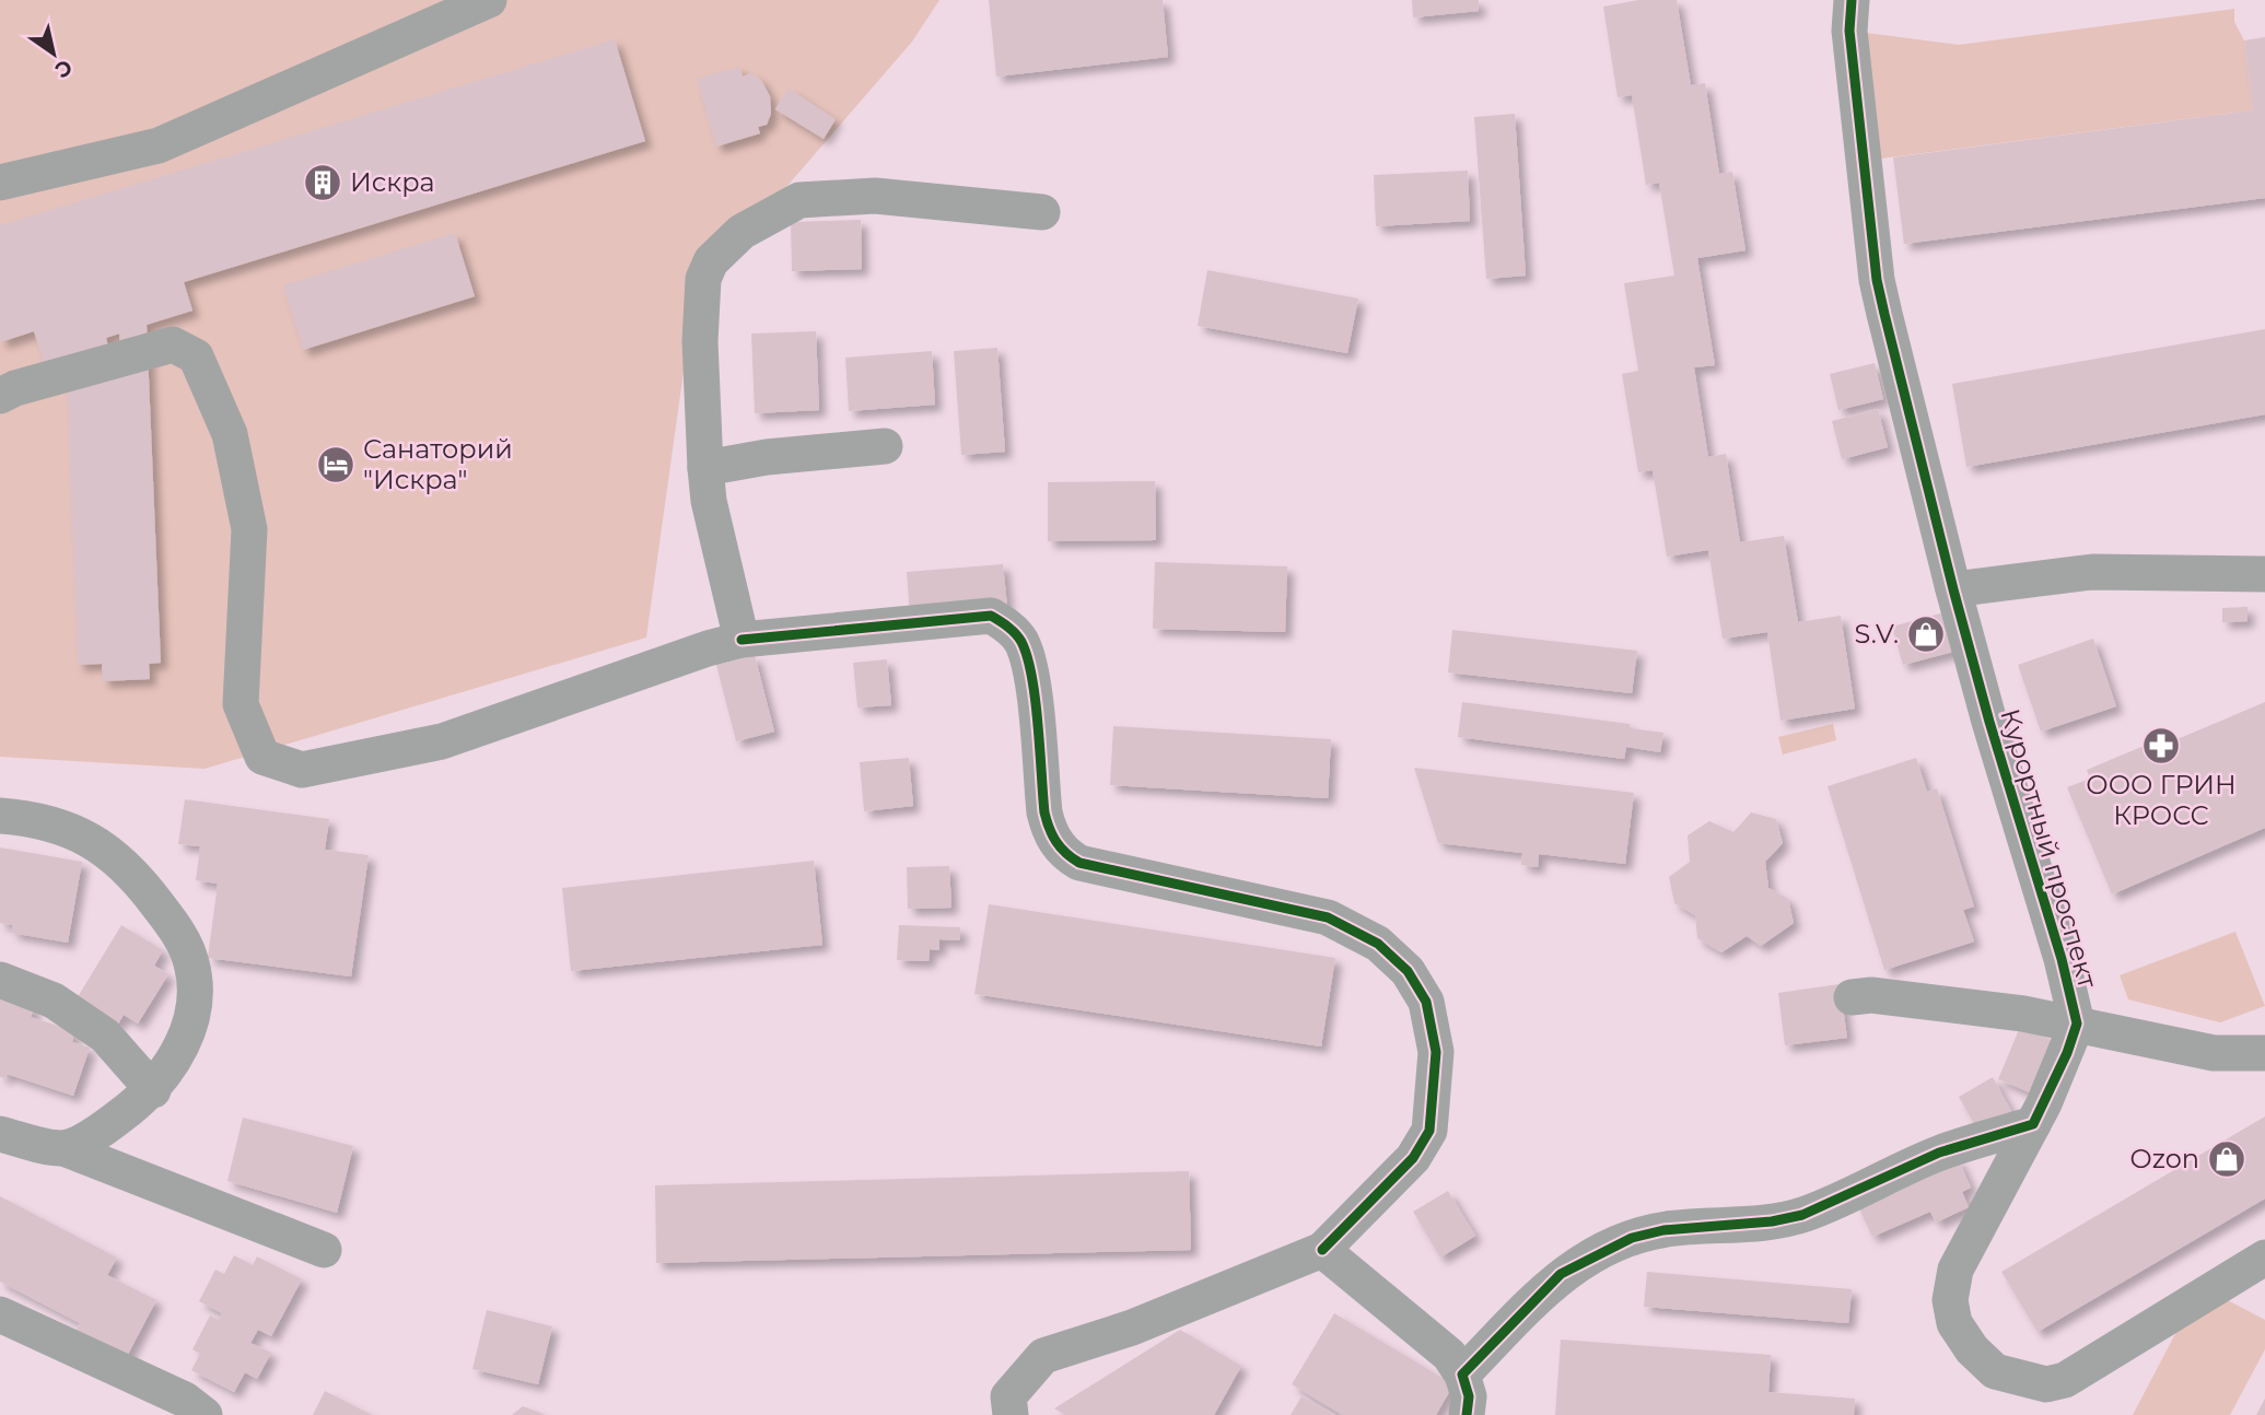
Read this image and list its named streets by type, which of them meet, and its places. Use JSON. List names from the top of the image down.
{
  "streets": {
    "street": ["Курортный проспект"]
  },
  "places": {
    "building": ["Искра"],
    "hotel": ["Санаторий \"Искра\""],
    "shop": ["S.V.", "Ozon"],
    "pharmacy": ["ООО ГРИН КРОСС"]
  },
  "north": "bottom right"
}
